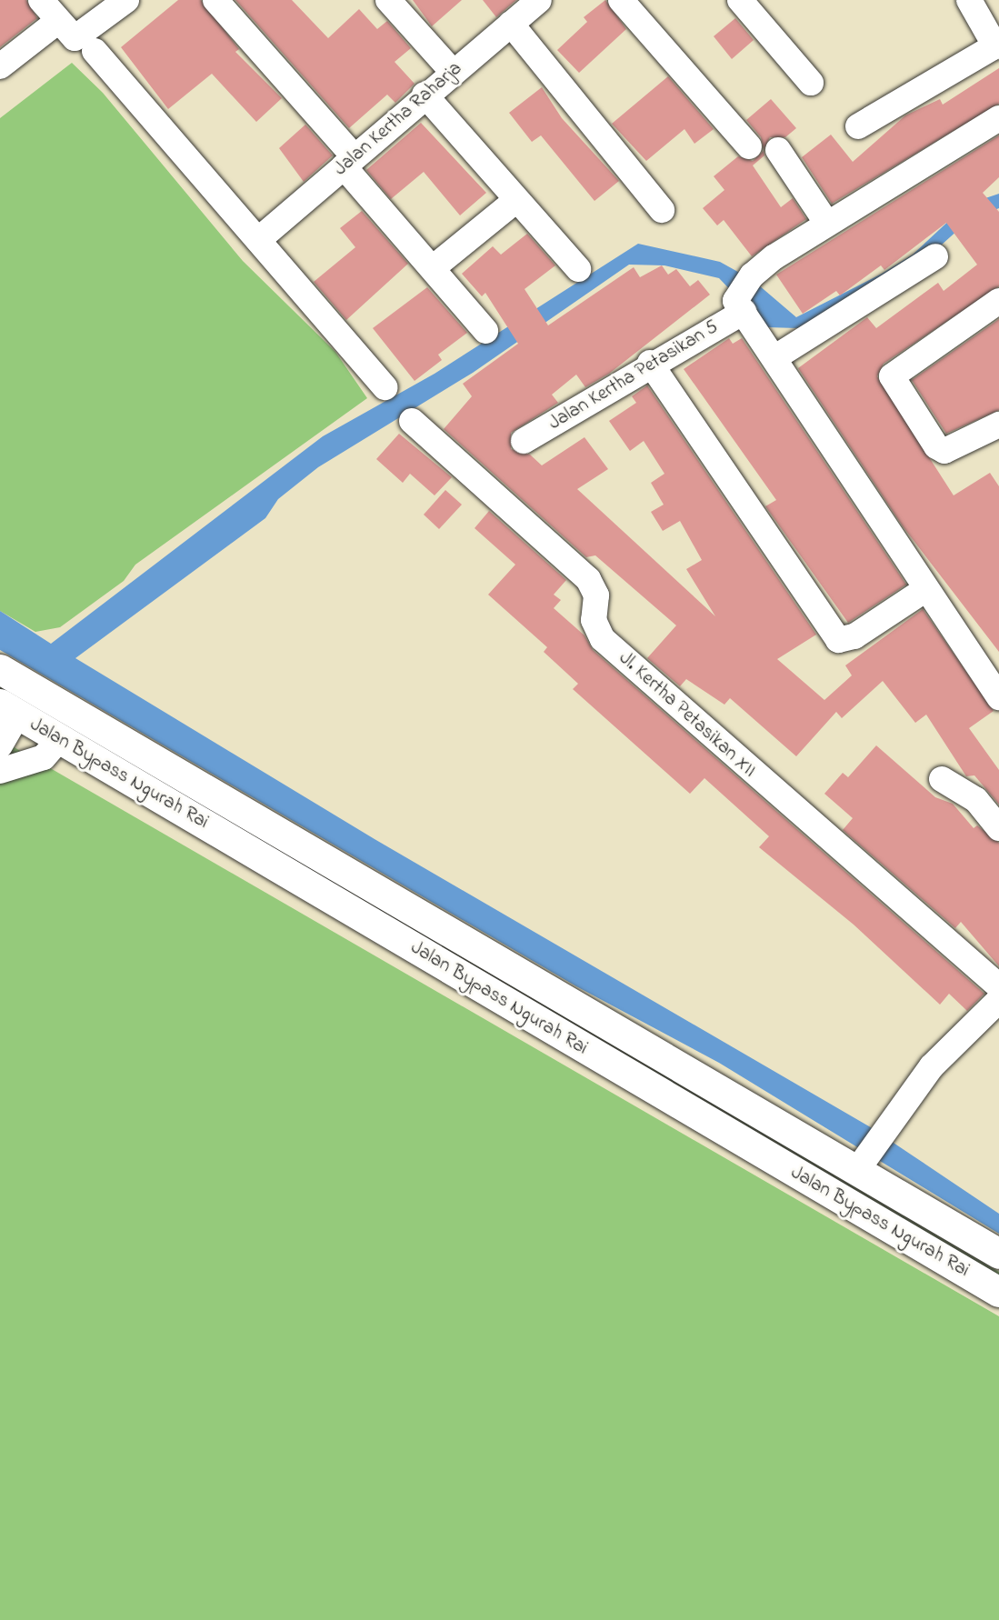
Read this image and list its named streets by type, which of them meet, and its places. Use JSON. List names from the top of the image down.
{
  "streets": {
    "highway": ["Jalan Bypass Ngurah Rai"],
    "street": ["Jalan Kertha Raharja", "Jalan Kertha Petasikan 5", "Jl. Kertha Petasikan XII"]
  }
}
